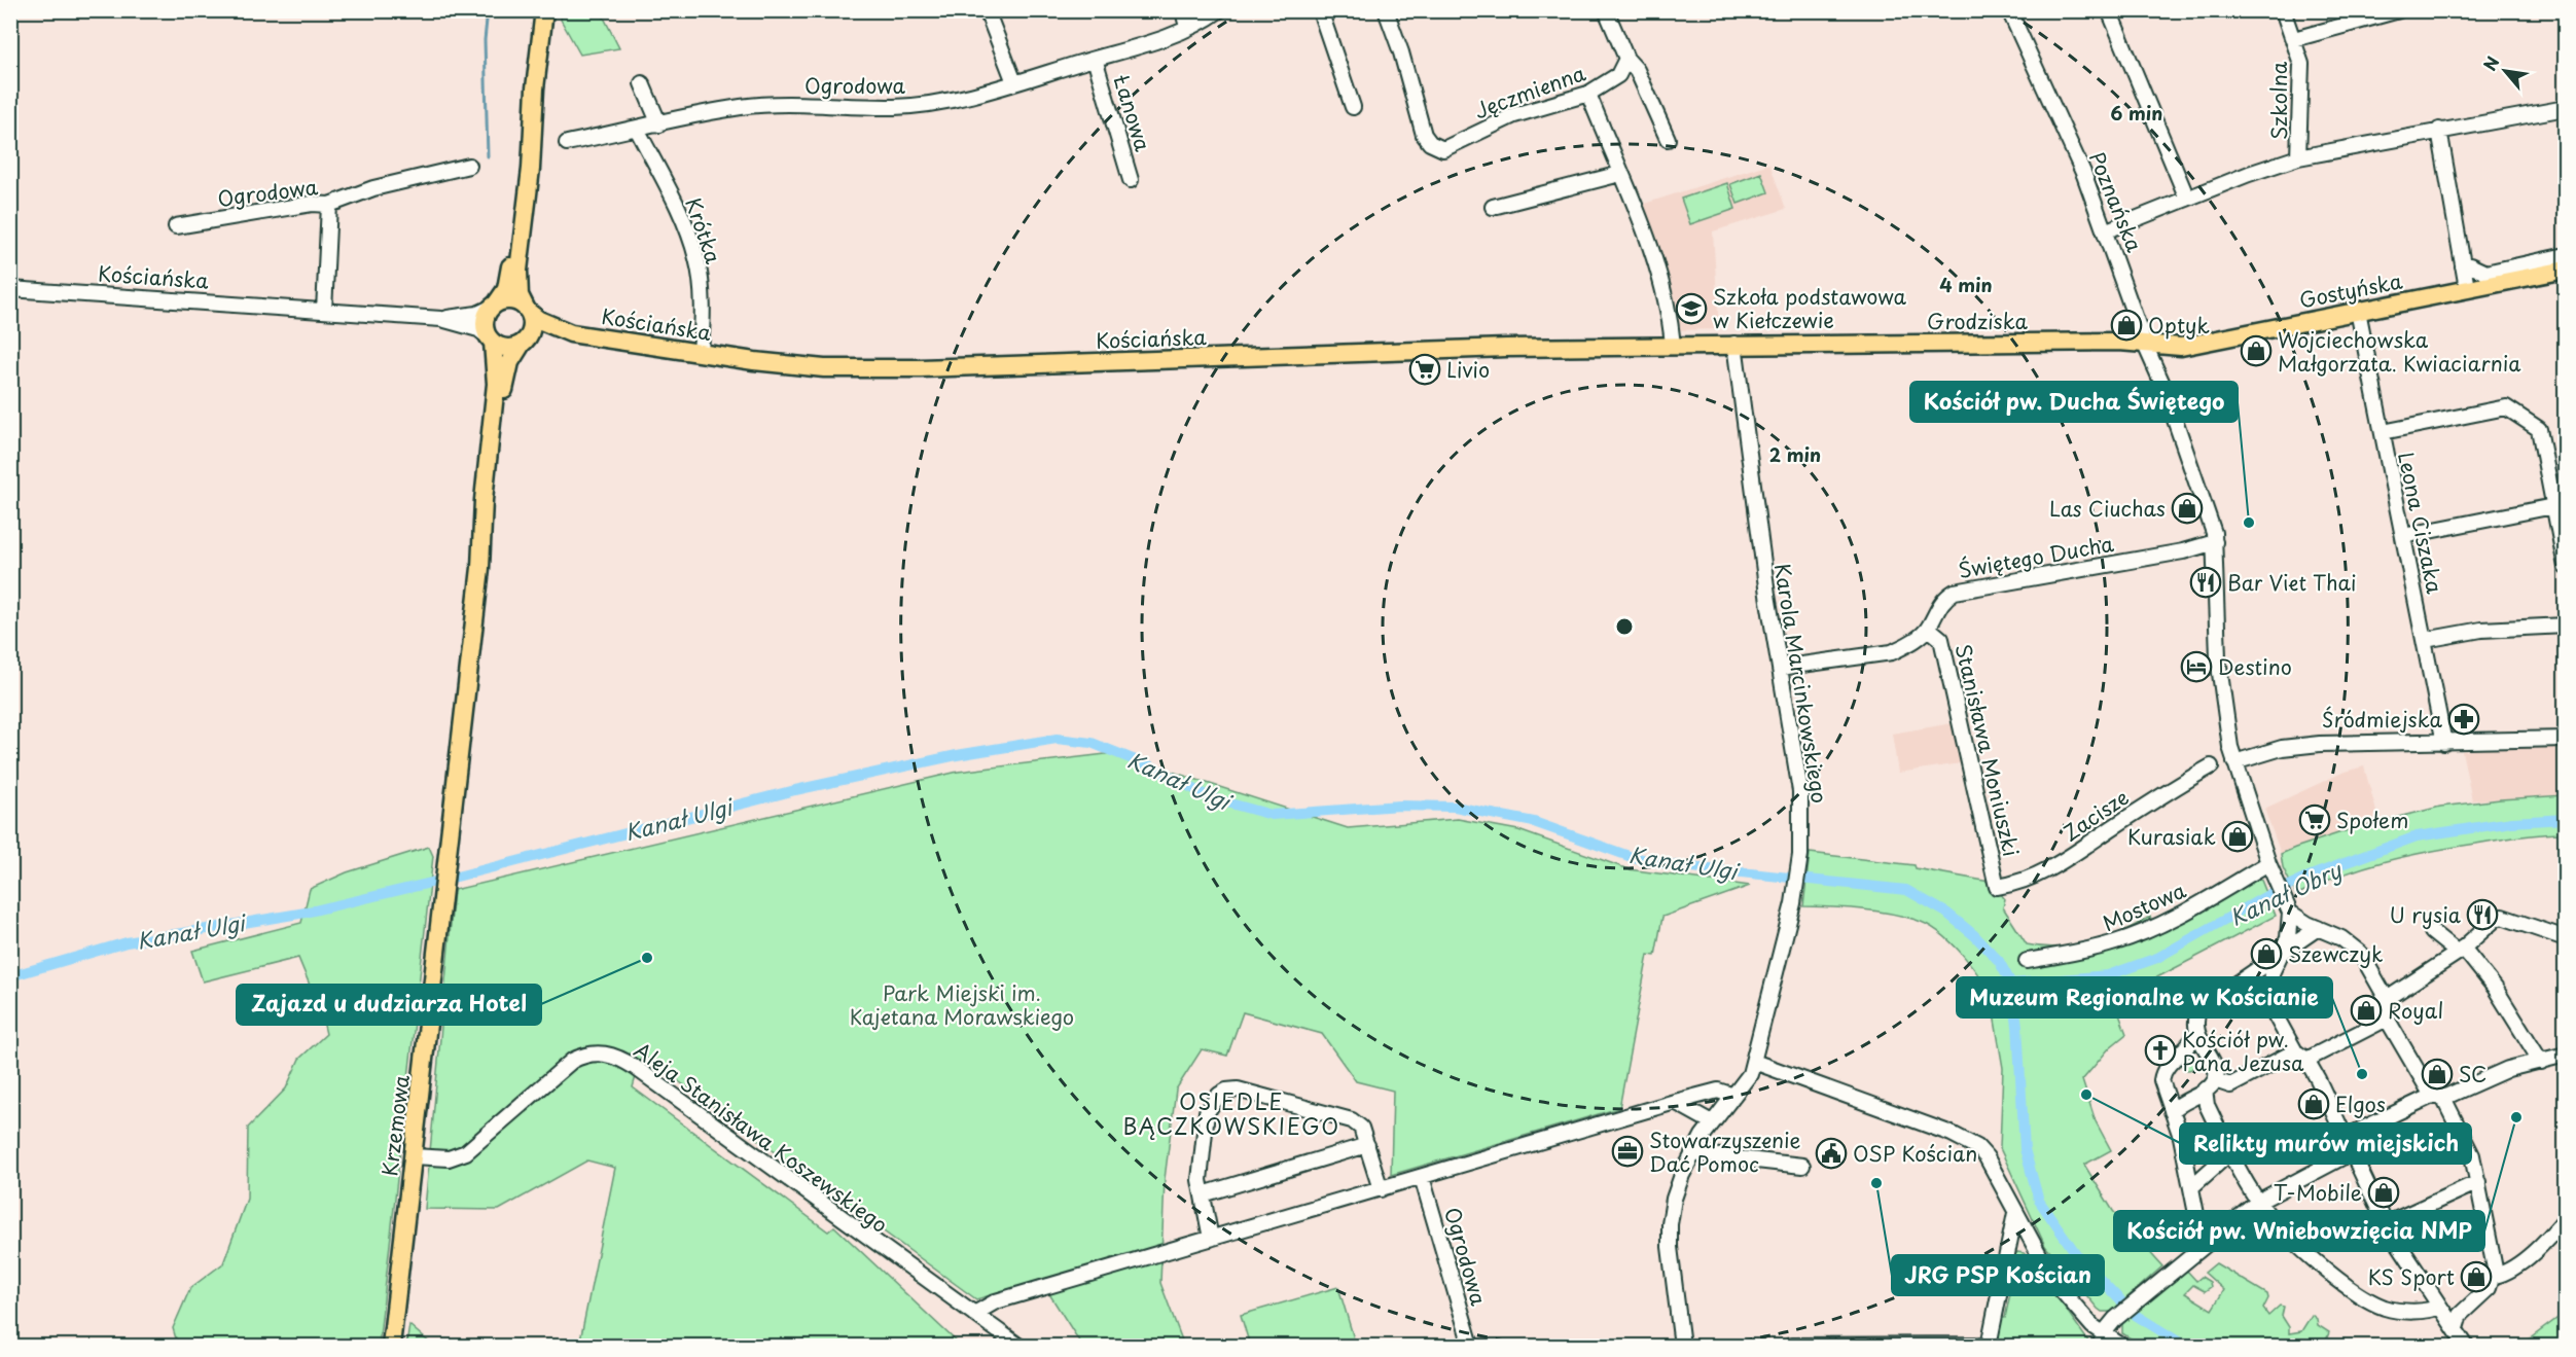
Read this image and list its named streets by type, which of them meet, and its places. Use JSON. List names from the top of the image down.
{
  "streets": {
    "main road": [
      "Kościańska",
      "Gostyńska",
      "Grodziska",
      "Krzemowa"
    ],
    "street": [
      "Ogrodowa",
      "Jęczmienna",
      "Szkolna",
      "Łanowa",
      "Poznańska",
      "Krótka",
      "Leona Ciszaka",
      "Świętego Ducha",
      "Karola Marcinkowskiego",
      "Stanisława Moniuszki",
      "Zacisze",
      "Mostowa",
      "Aleja Stanisława Koszewskiego"
    ]
  },
  "crossings": [
    ["Ogrodowa", "Łanowa"],
    ["Ogrodowa", "Krótka"],
    ["Poznańska", "Gostyńska"],
    ["Poznańska", "Grodziska"],
    ["Poznańska", "Świętego Ducha"],
    ["Poznańska", "Mostowa"],
    ["Krótka", "Kościańska"],
    ["Kościańska", "Grodziska"],
    ["Kościańska", "Karola Marcinkowskiego"],
    ["Gostyńska", "Grodziska"],
    ["Gostyńska", "Leona Ciszaka"],
    ["Grodziska", "Karola Marcinkowskiego"],
    ["Świętego Ducha", "Karola Marcinkowskiego"],
    ["Świętego Ducha", "Stanisława Moniuszki"],
    ["Stanisława Moniuszki", "Zacisze"],
    ["Krzemowa", "Aleja Stanisława Koszewskiego"]
  ],
  "districts": ["OSIEDLE BĄCZKOWSKIEGO"],
  "water": ["Kanał Ulgi", "Kanał Obry"],
  "parks": ["Park Miejski im. Kajetana Morawskiego"],
  "places": {
    "school or university": ["Szkoła podstawowa w Kiełczewie"],
    "shop": [
      "Optyk",
      "Wojciechowska Małgorzata. Kwiaciarnia",
      "Las Ciuchas",
      "Kurasiak",
      "Szewczyk",
      "Royal",
      "SC",
      "Elgos",
      "T-Mobile",
      "KS Sport"
    ],
    "supermarket": ["Livio", "Społem"],
    "other": [
      "Kościół pw. Ducha Świętego",
      "Zajazd u dudziarza Hotel",
      "Muzeum Regionalne w Kościanie",
      "Relikty murów miejskich",
      "Kościół pw. Wniebowzięcia NMP",
      "JRG PSP Kościan"
    ],
    "restaurant": ["Bar Viet Thai", "U rysia"],
    "hotel": ["Destino"],
    "pharmacy": ["Śródmiejska"],
    "church": ["Kościół pw. Pana Jezusa"],
    "office": ["Stowarzyszenie Dać Pomoc"],
    "public building": ["OSP Kościan"]
  },
  "north": "top left",
  "rings": ["6 min", "4 min", "2 min"]
}
